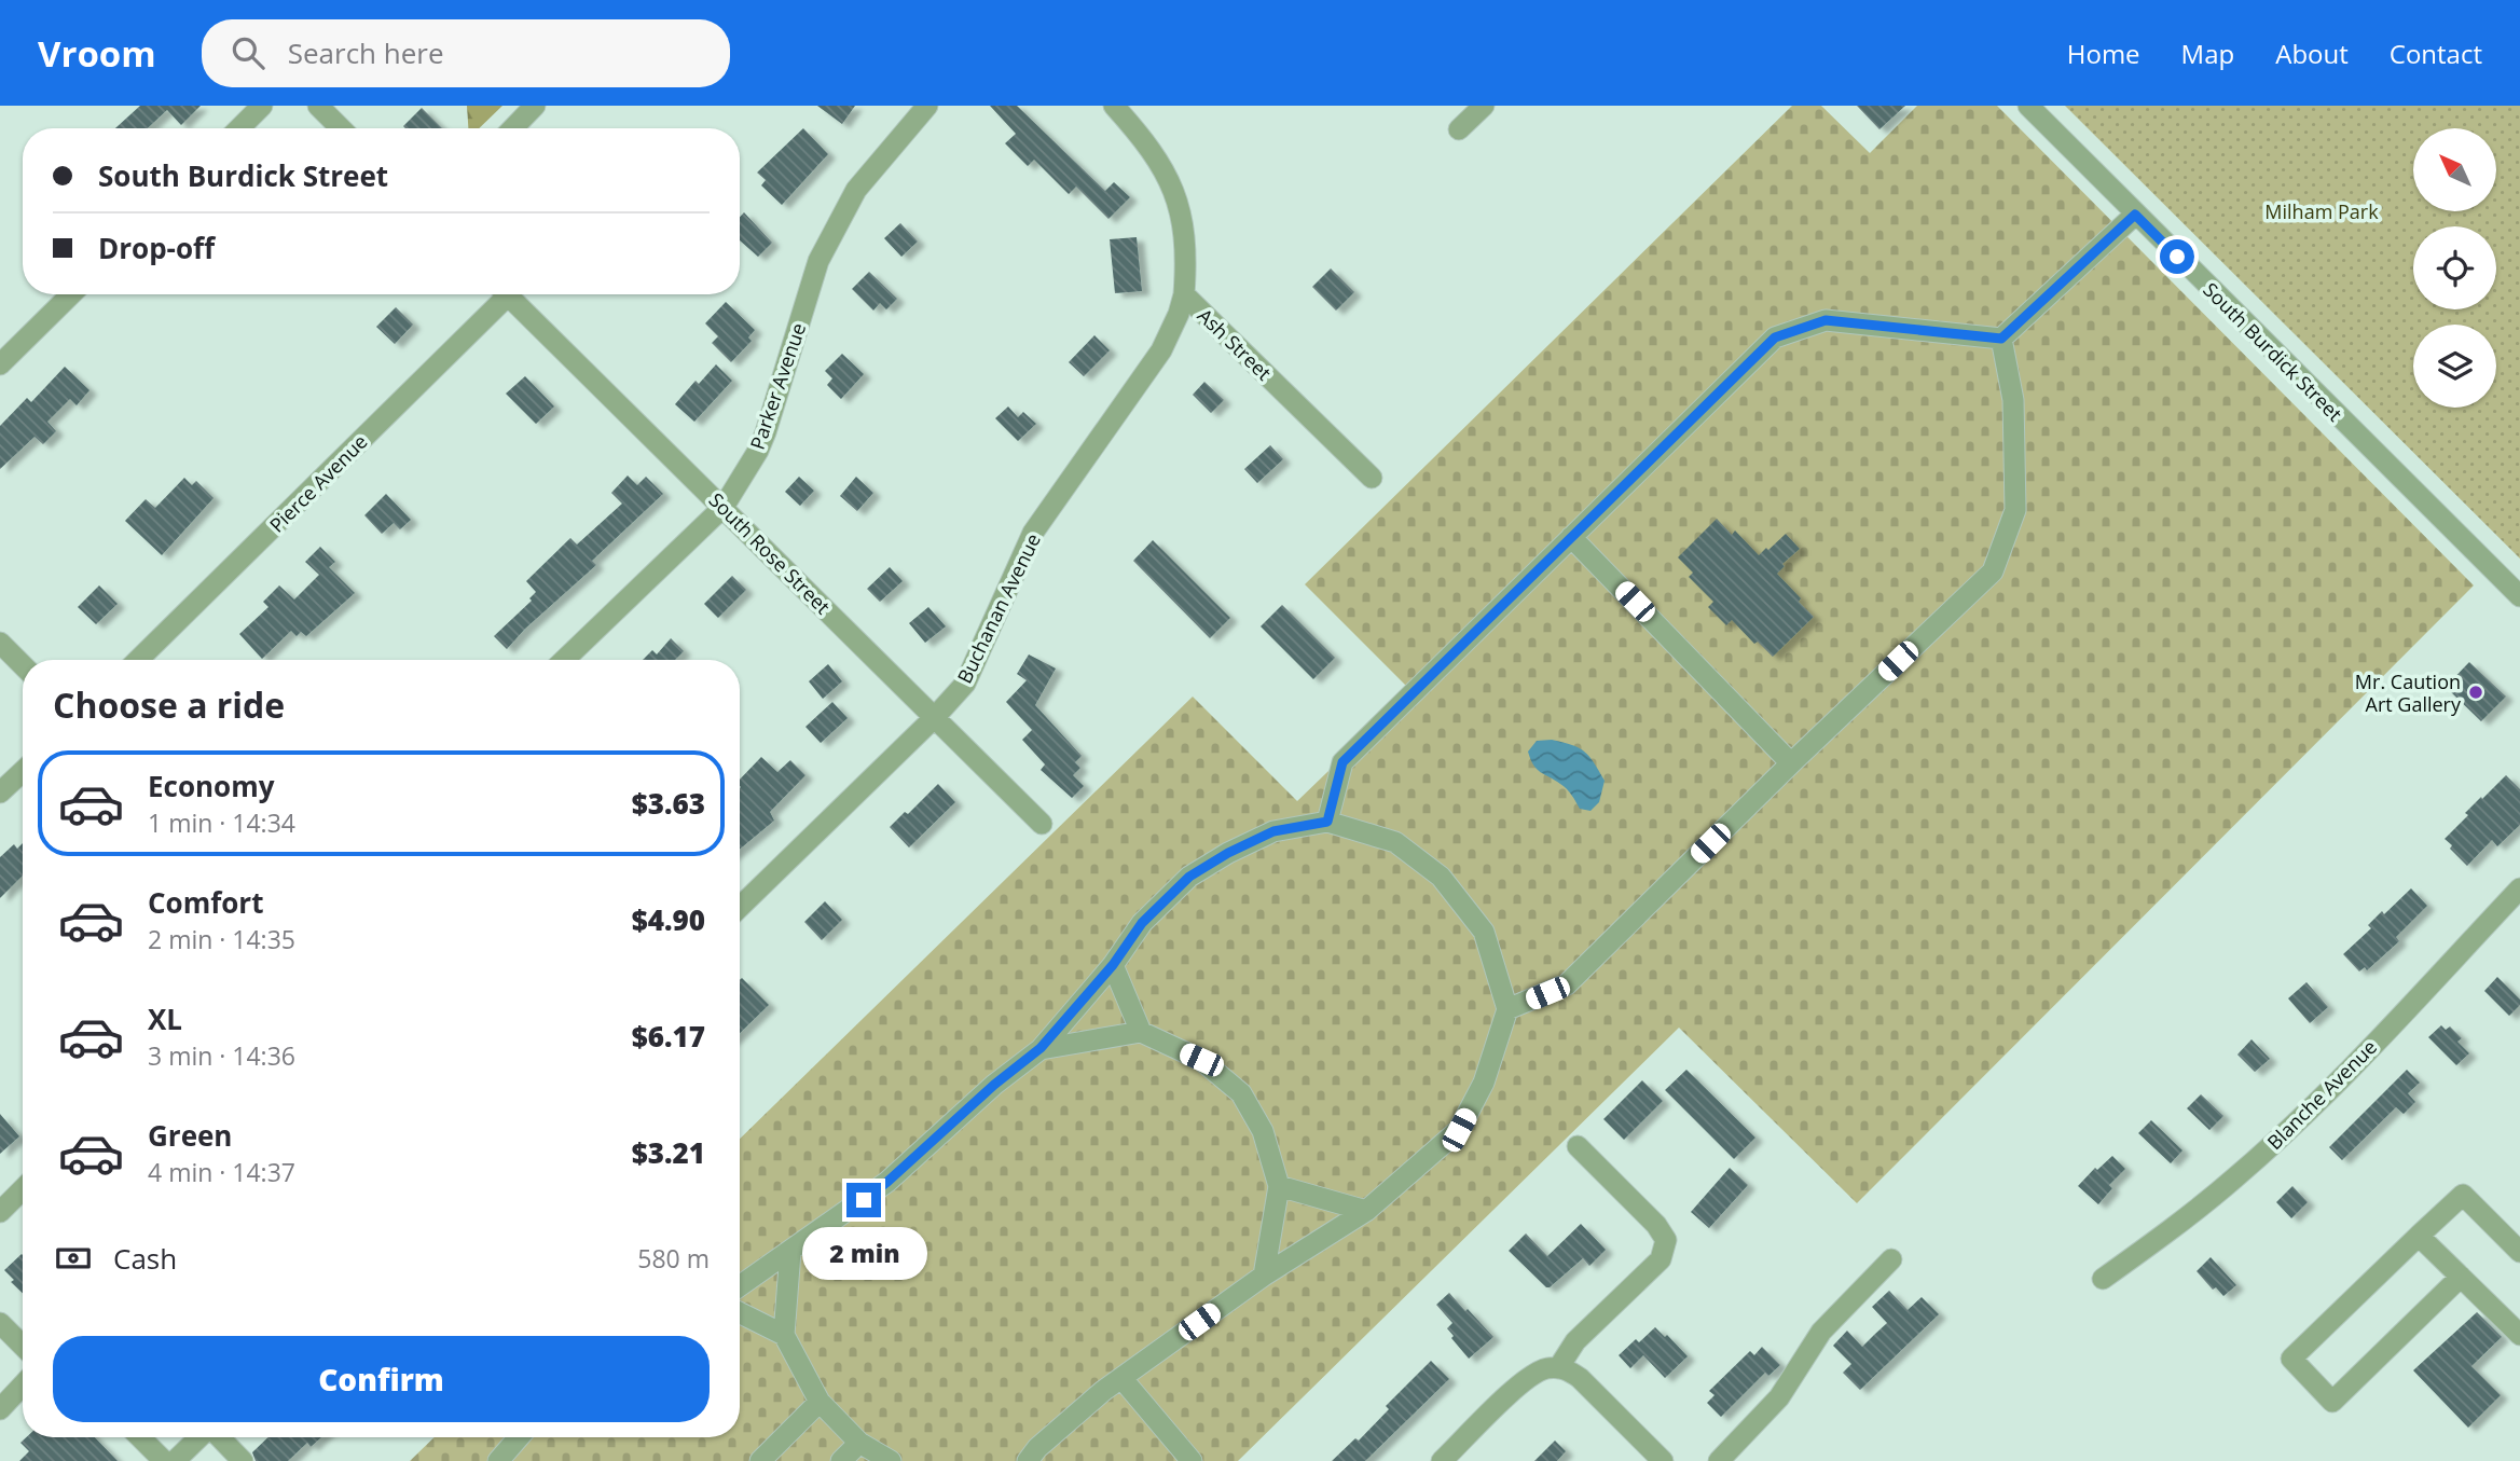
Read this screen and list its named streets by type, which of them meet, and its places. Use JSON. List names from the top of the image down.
{
  "streets": {
    "street": [
      "Ash Street",
      "South Burdick Street",
      "Parker Avenue",
      "Pierce Avenue",
      "South Rose Street",
      "Buchanan Avenue",
      "Blanche Avenue"
    ]
  },
  "crossings": [
    ["Ash Street", "Buchanan Avenue"],
    ["Parker Avenue", "South Rose Street"],
    ["South Rose Street", "Buchanan Avenue"]
  ],
  "parks": ["Milham Park"],
  "places": ["Mr. Caution Art Gallery"],
  "north": "top left",
  "page": {
    "header": "Vroom",
    "search": "Search here",
    "nav": [
      "Home",
      "Map",
      "About",
      "Contact"
    ],
    "banner": ["South Burdick Street", "Drop-off"],
    "heading": "Choose a ride",
    "list": [
      {
        "name": "Economy",
        "note": "1 min · 14:34",
        "value": "$3.63"
      },
      {
        "name": "Comfort",
        "note": "2 min · 14:35",
        "value": "$4.90"
      },
      {
        "name": "XL",
        "note": "3 min · 14:36",
        "value": "$6.17"
      },
      {
        "name": "Green",
        "note": "4 min · 14:37",
        "value": "$3.21"
      }
    ],
    "pay": ["Cash", "580 m"],
    "bubble": "2 min",
    "buttons": "Confirm"
  }
}
